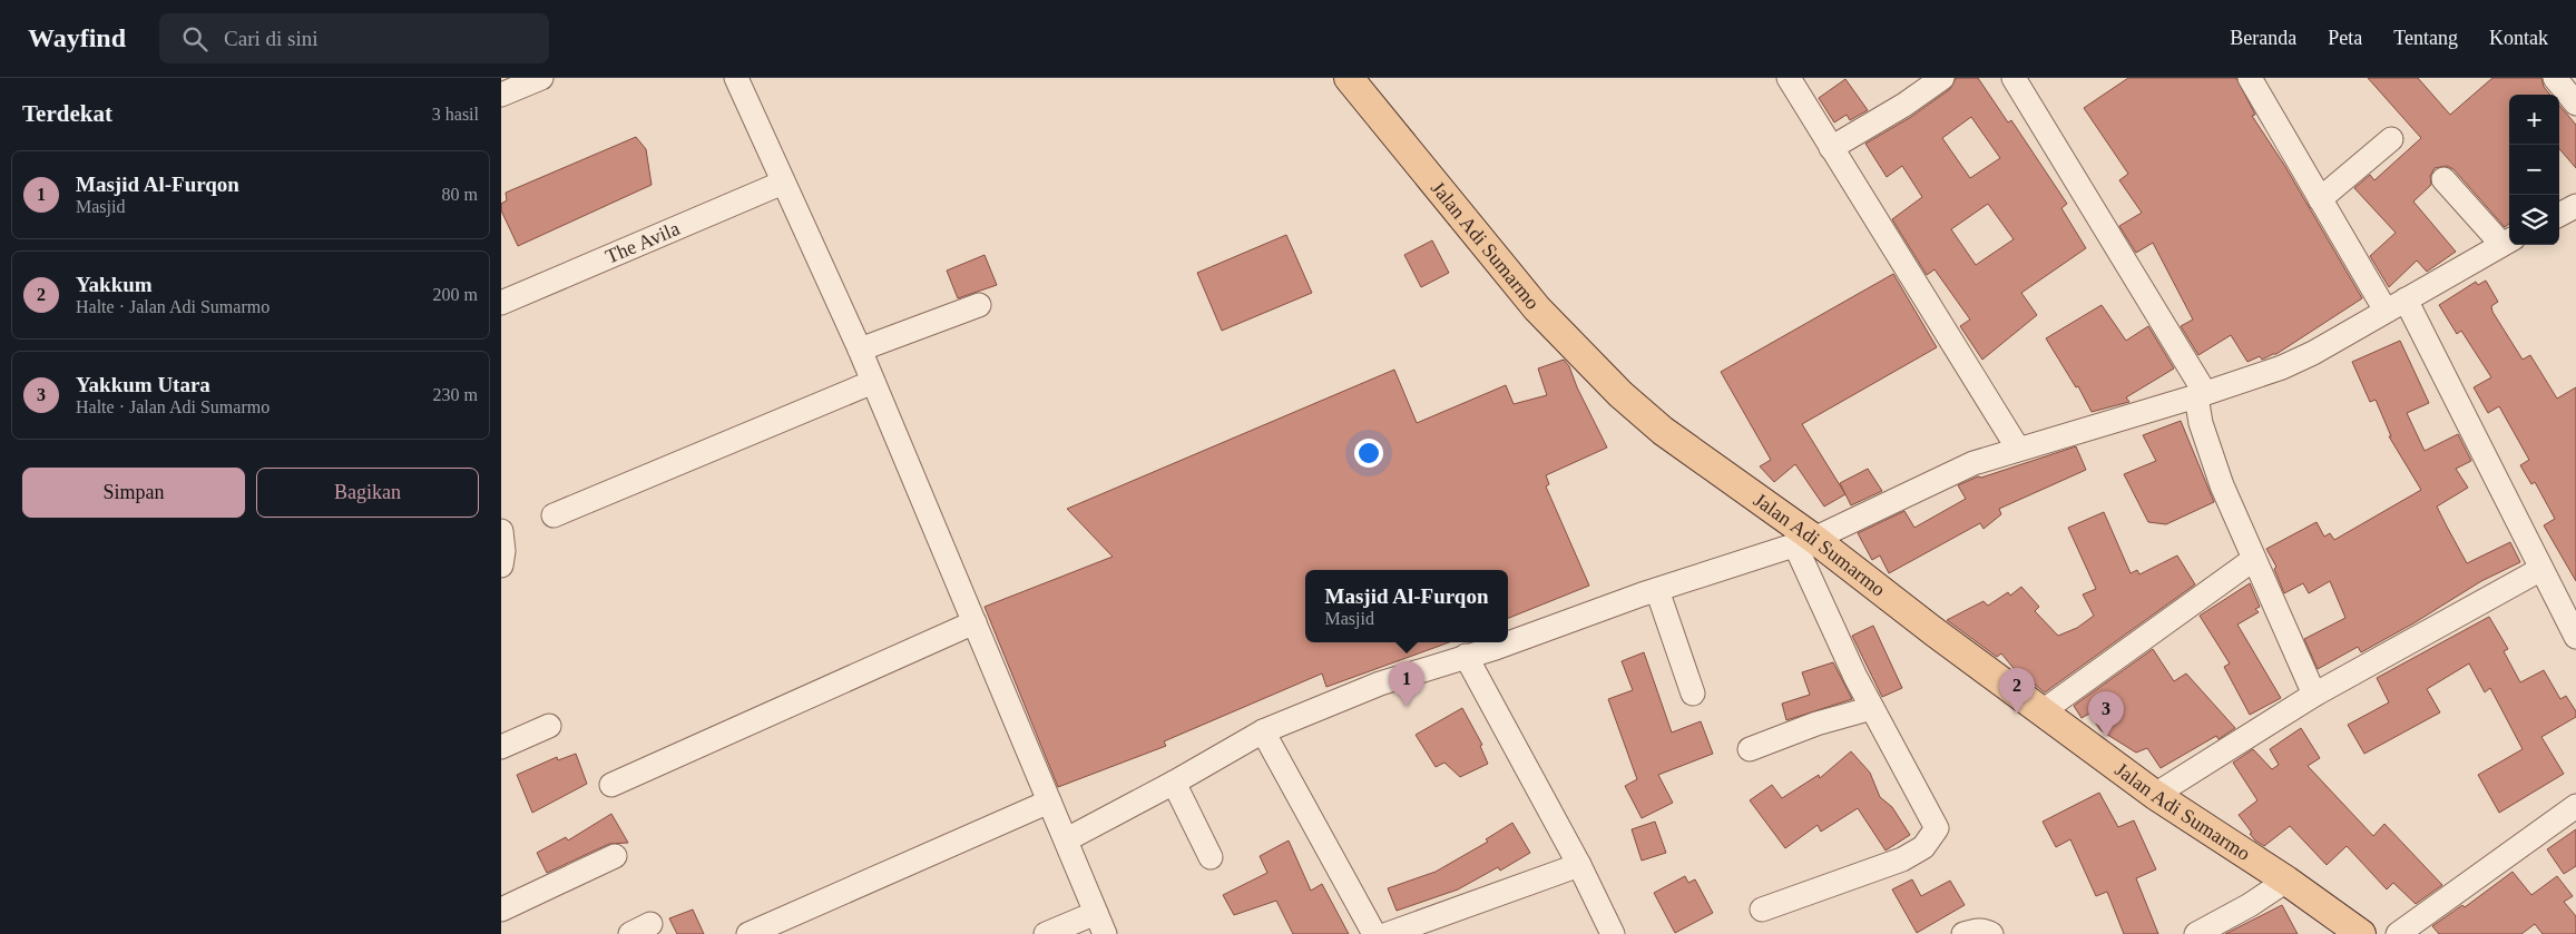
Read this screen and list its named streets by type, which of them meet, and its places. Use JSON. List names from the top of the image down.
{
  "streets": {
    "main road": ["Jalan Adi Sumarmo"],
    "street": ["The Avila"]
  },
  "page": {
    "header": "Wayfind",
    "search": "Cari di sini",
    "nav": [
      "Beranda",
      "Peta",
      "Tentang",
      "Kontak"
    ],
    "heading": ["Terdekat", "3 hasil"],
    "map_buttons": ["+", "−"],
    "list": [
      {
        "mark": "1",
        "name": "Masjid Al-Furqon",
        "note": "Masjid",
        "value": "80 m"
      },
      {
        "mark": "2",
        "name": "Yakkum",
        "note": "Halte · Jalan Adi Sumarmo",
        "value": "200 m"
      },
      {
        "mark": "3",
        "name": "Yakkum Utara",
        "note": "Halte · Jalan Adi Sumarmo",
        "value": "230 m"
      }
    ],
    "buttons": ["Simpan", "Bagikan"],
    "popup": ["Masjid Al-Furqon", "Masjid"],
    "pins": ["1", "2", "3"]
  }
}
